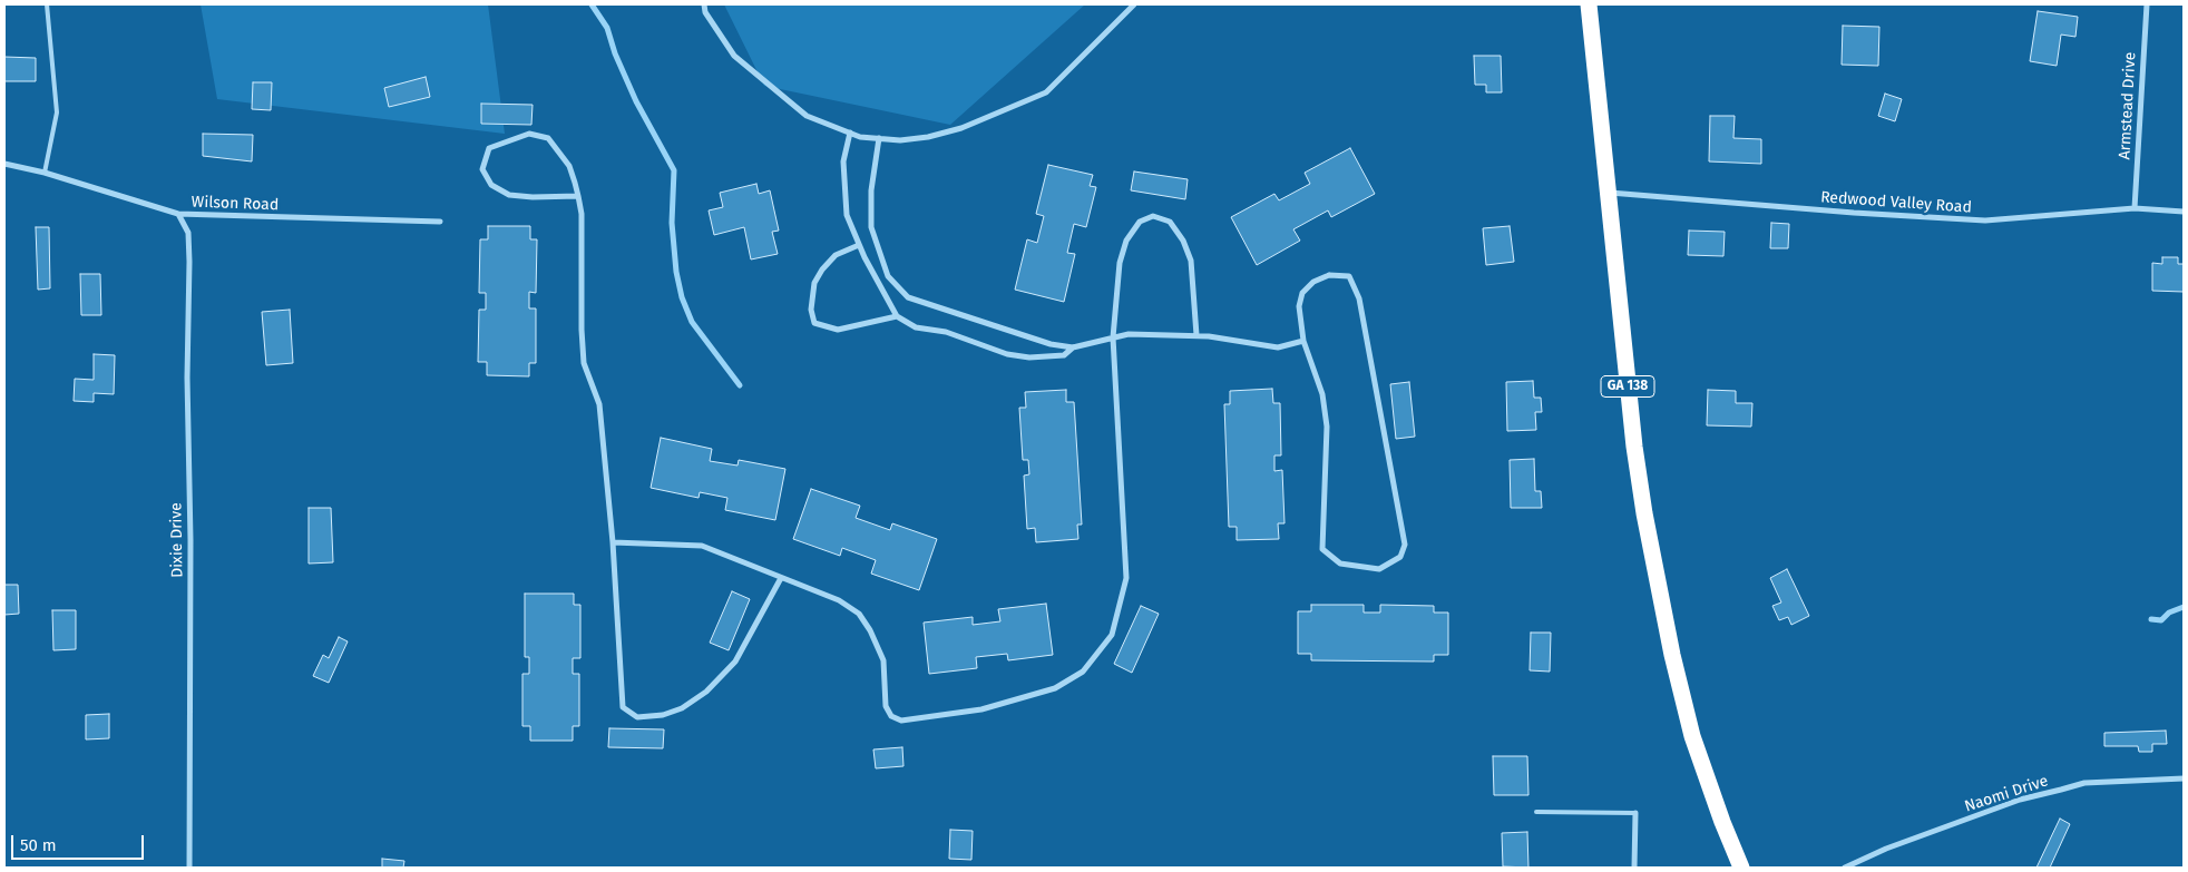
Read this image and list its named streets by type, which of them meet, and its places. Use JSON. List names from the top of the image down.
{
  "streets": {
    "highway": ["GA 138"],
    "street": [
      "Armstead Drive",
      "Redwood Valley Road",
      "Wilson Road",
      "Dixie Drive",
      "Naomi Drive"
    ]
  },
  "crossings": [
    ["Armstead Drive", "Redwood Valley Road"],
    ["Redwood Valley Road", "GA 138"],
    ["Wilson Road", "Dixie Drive"]
  ],
  "scale_bar": "50 m"
}
